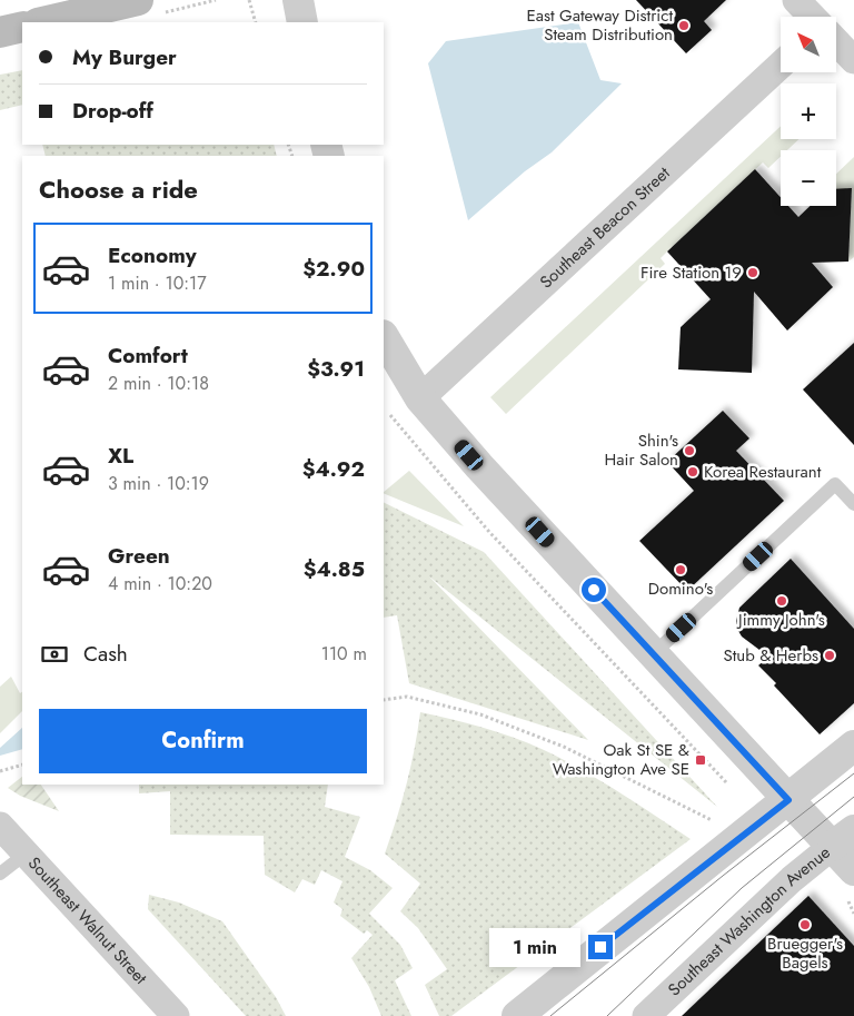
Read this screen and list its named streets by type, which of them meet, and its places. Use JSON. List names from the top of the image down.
{
  "streets": {
    "street": ["Southeast Beacon Street", "Southeast Walnut Street", "Southeast Washington Avenue"]
  },
  "places": {
    "other": [
      "East Gateway District Steam Distribution",
      "Fire Station 19",
      "Shin's Hair Salon",
      "Korea Restaurant",
      "Domino's",
      "Jimmy John's",
      "Stub & Herbs",
      "Bruegger's Bagels"
    ],
    "transit": ["Oak St SE & Washington Ave SE"]
  },
  "north": "top left",
  "page": {
    "map_buttons": ["+", "−"],
    "banner": ["My Burger", "Drop-off"],
    "heading": "Choose a ride",
    "list": [
      {
        "name": "Economy",
        "note": "1 min · 10:17",
        "value": "$2.90"
      },
      {
        "name": "Comfort",
        "note": "2 min · 10:18",
        "value": "$3.91"
      },
      {
        "name": "XL",
        "note": "3 min · 10:19",
        "value": "$4.92"
      },
      {
        "name": "Green",
        "note": "4 min · 10:20",
        "value": "$4.85"
      }
    ],
    "pay": ["Cash", "110 m"],
    "buttons": "Confirm",
    "bubble": "1 min"
  }
}
